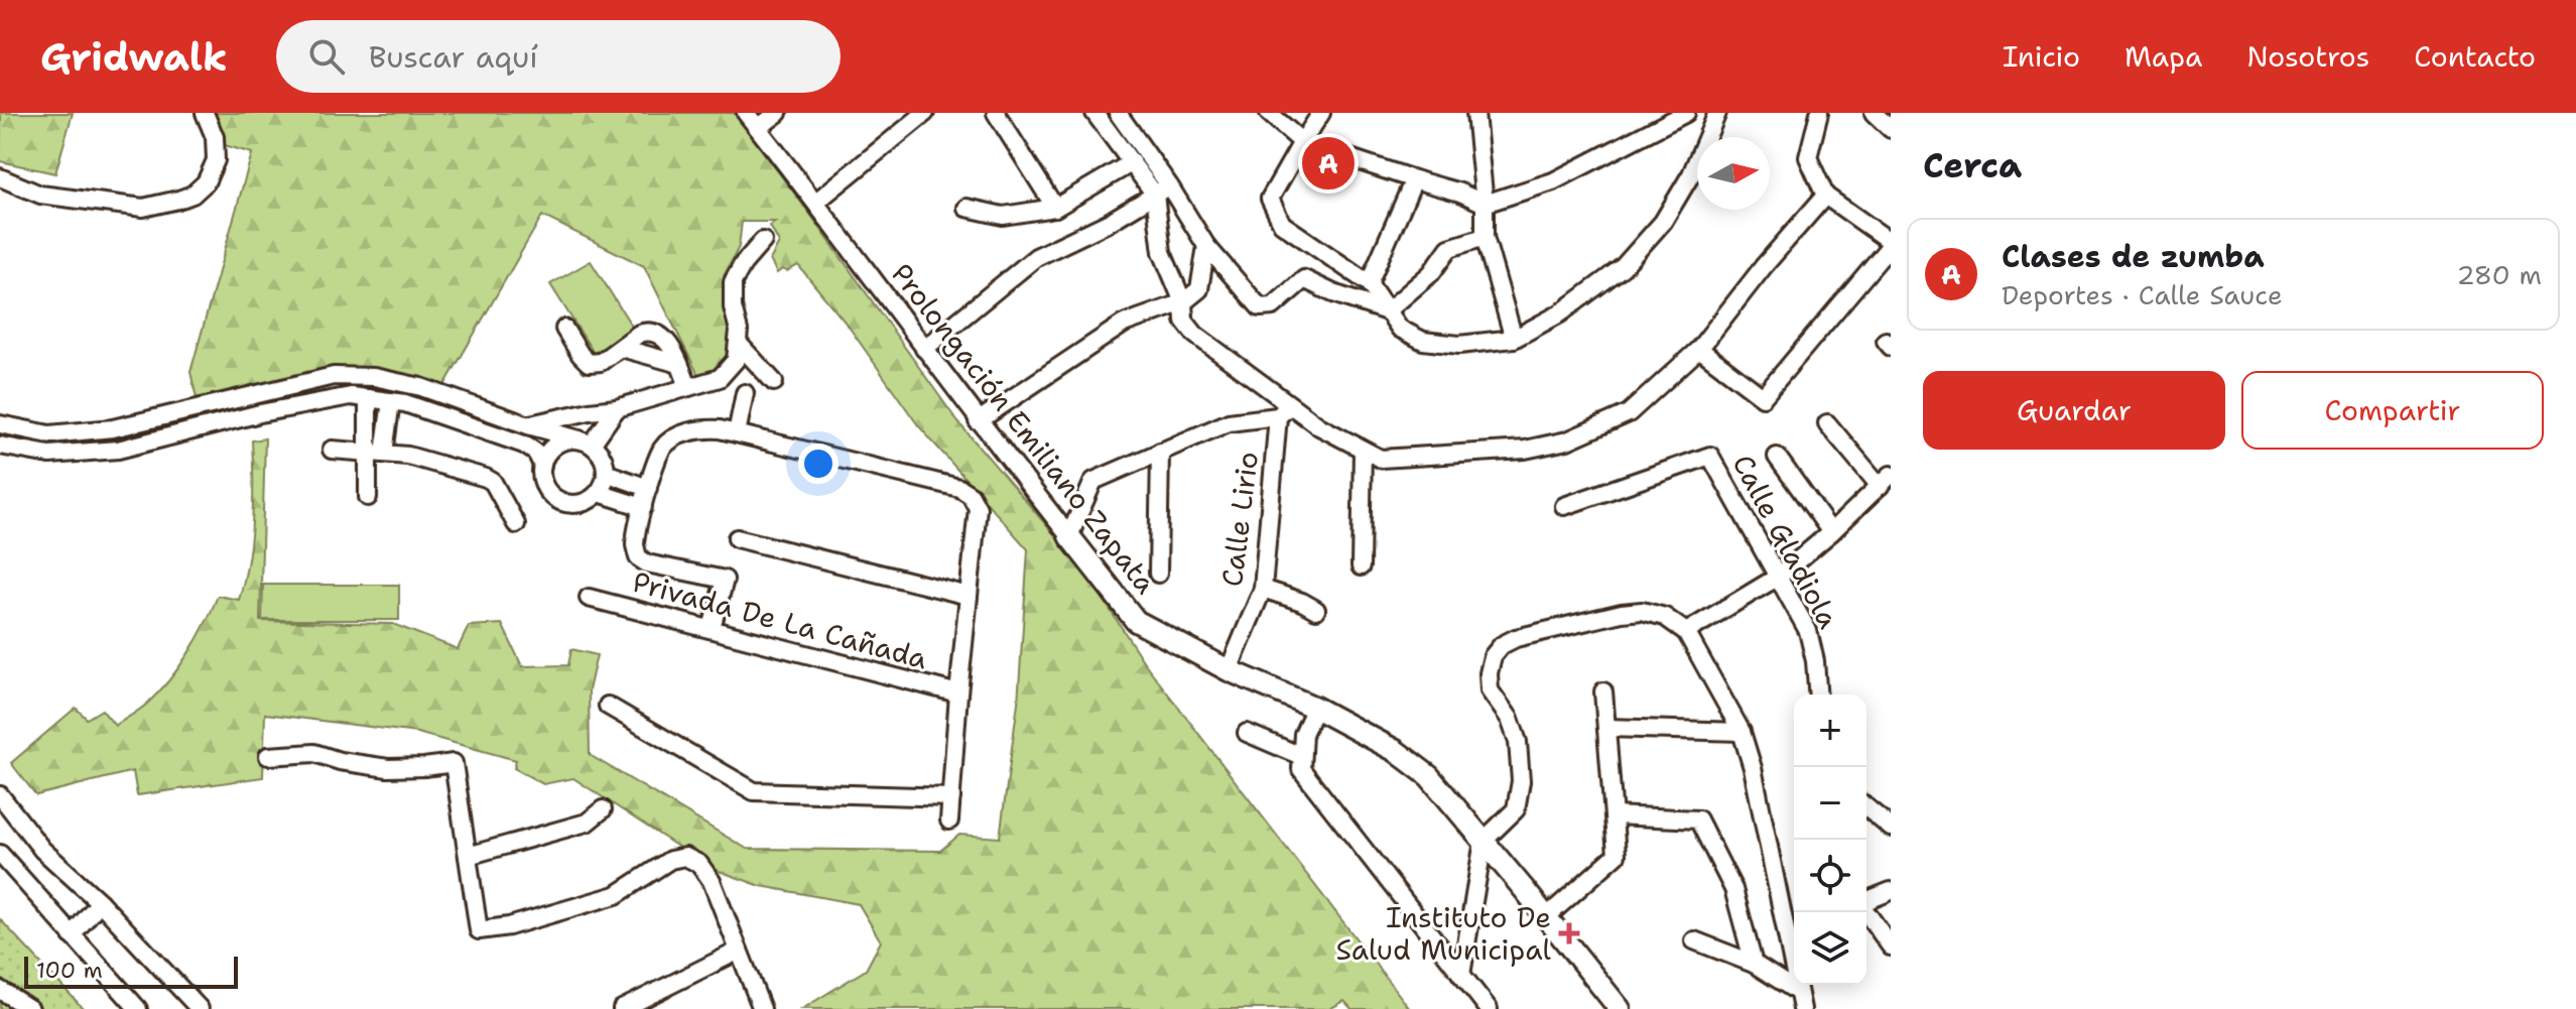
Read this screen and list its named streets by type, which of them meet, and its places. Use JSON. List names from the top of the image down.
{
  "streets": {
    "main road": ["Prolongación Emiliano Zapata"],
    "street": ["Calle Lirio", "Calle Gladiola", "Privada De La Cañada"]
  },
  "crossings": [
    ["Prolongación Emiliano Zapata", "Calle Lirio"]
  ],
  "places": {
    "health": ["Instituto De Salud Municipal"]
  },
  "scale_bar": "100 m",
  "north": "right",
  "page": {
    "header": "Gridwalk",
    "search": "Buscar aquí",
    "nav": [
      "Inicio",
      "Mapa",
      "Nosotros",
      "Contacto"
    ],
    "heading": "Cerca",
    "pins": "A",
    "list": [
      {
        "mark": "A",
        "name": "Clases de zumba",
        "note": "Deportes · Calle Sauce",
        "value": "280 m"
      }
    ],
    "buttons": ["Guardar", "Compartir"],
    "map_buttons": ["+", "−"],
    "scale": "100 m"
  }
}
